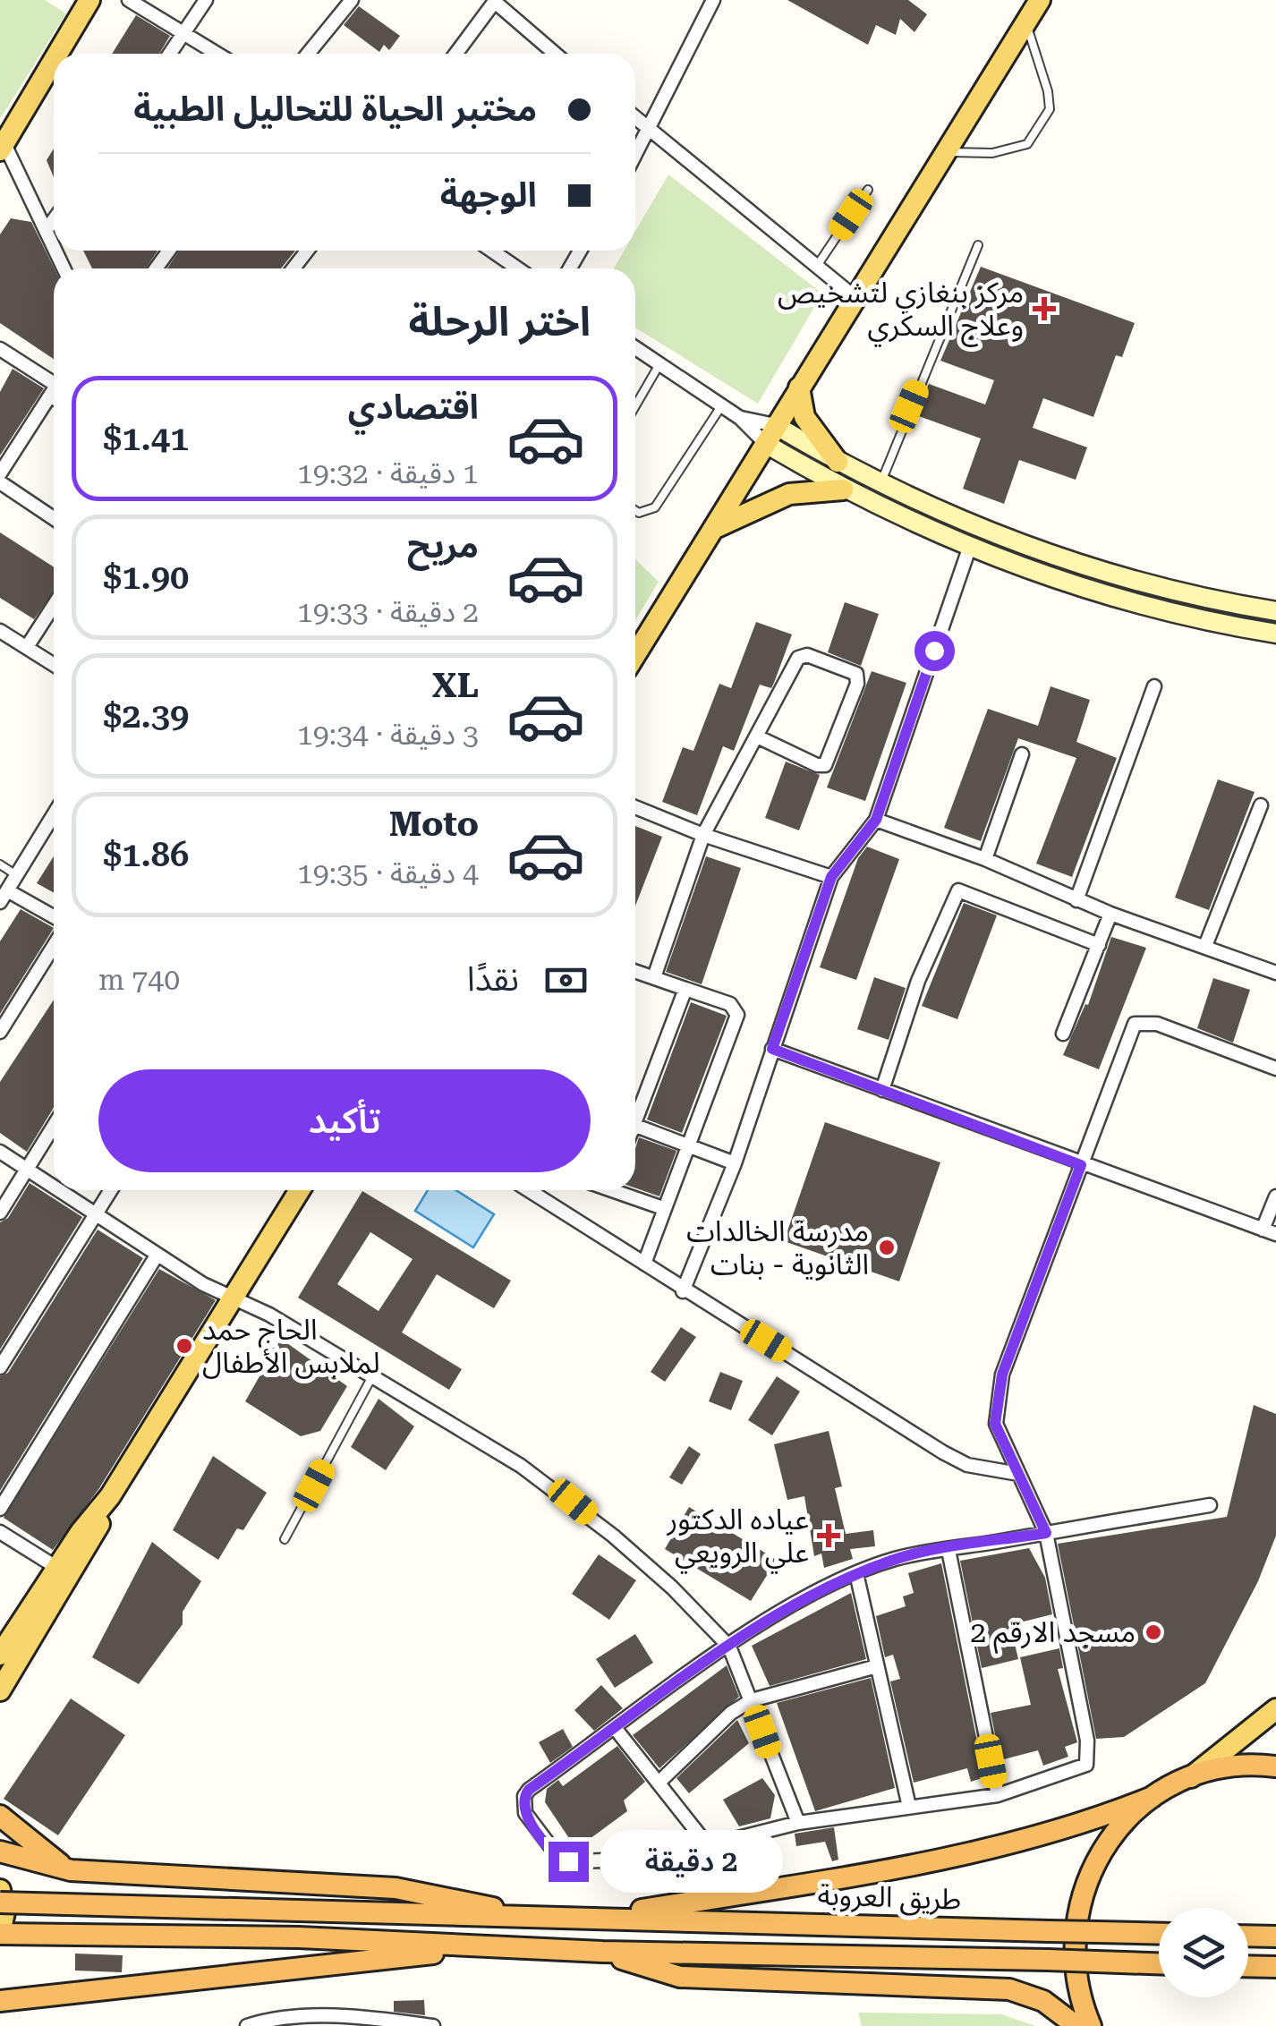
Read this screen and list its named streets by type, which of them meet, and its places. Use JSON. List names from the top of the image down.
{
  "streets": {
    "highway": ["طريق العروبة"]
  },
  "places": {
    "health": ["مركز بنغازي لتشخيص وعلاج السكري", "عياده الدكتور علي الرويعي"],
    "other": ["مدرسة الخالدات الثانوية - بنات", "الحاج حمد لملابس الأطفال", "مسجد الارقم 2"]
  },
  "page": {
    "banner": ["مختبر الحياة للتحاليل الطبية", "الوجهة"],
    "heading": "اختر الرحلة",
    "list": [
      {
        "name": "اقتصادي",
        "note": "1 دقيقة · 19:32",
        "value": "$1.41"
      },
      {
        "name": "مريح",
        "note": "2 دقيقة · 19:33",
        "value": "$1.90"
      },
      {
        "name": "XL",
        "note": "3 دقيقة · 19:34",
        "value": "$2.39"
      },
      {
        "name": "Moto",
        "note": "4 دقيقة · 19:35",
        "value": "$1.86"
      }
    ],
    "pay": ["نقدًا", "740 m"],
    "buttons": "تأكيد",
    "bubble": "2 دقيقة"
  }
}
